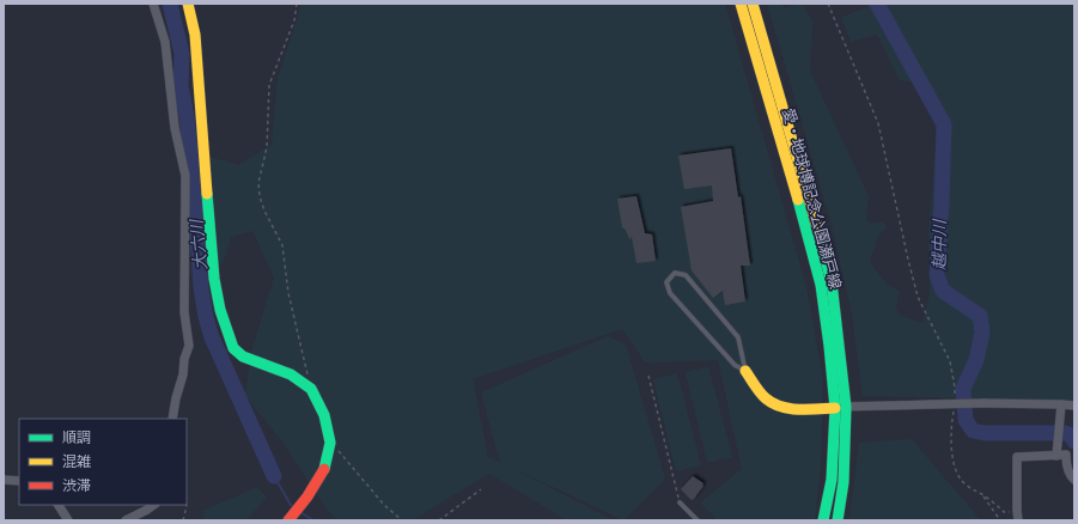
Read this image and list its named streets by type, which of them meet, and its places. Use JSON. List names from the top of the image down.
{
  "streets": {
    "main road": ["愛・地球博記念公園瀬戸線"]
  },
  "water": ["大六川", "越中川"],
  "legend": ["順調", "混雑", "渋滞"]
}
